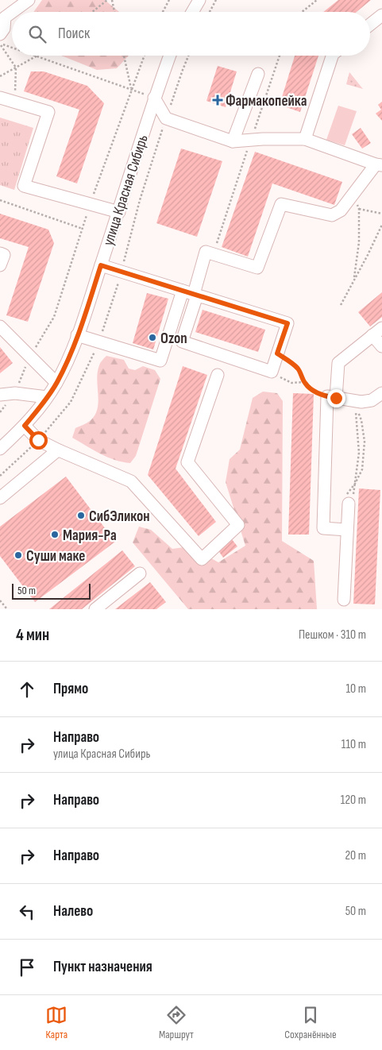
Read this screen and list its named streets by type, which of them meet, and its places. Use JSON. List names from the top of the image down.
{
  "streets": {
    "street": ["улица Красная Сибирь"]
  },
  "places": {
    "health": ["Фармакопейка"],
    "other": [
      "Ozon",
      "СибЭликон",
      "Мария-Ра",
      "Суши маке"
    ]
  },
  "scale_bar": "50 m",
  "page": {
    "search": "Поиск",
    "scale": "50 m",
    "heading": ["4 мин", "Пешком · 310 m"],
    "list": [
      ["Прямо", "10 m"],
      ["Направо", "улица Красная Сибирь", "110 m"],
      ["Направо", "120 m"],
      ["Направо", "20 m"],
      ["Налево", "50 m"],
      "Пункт назначения"
    ],
    "nav": ["Карта", "Маршрут", "Сохранённые"]
  }
}
